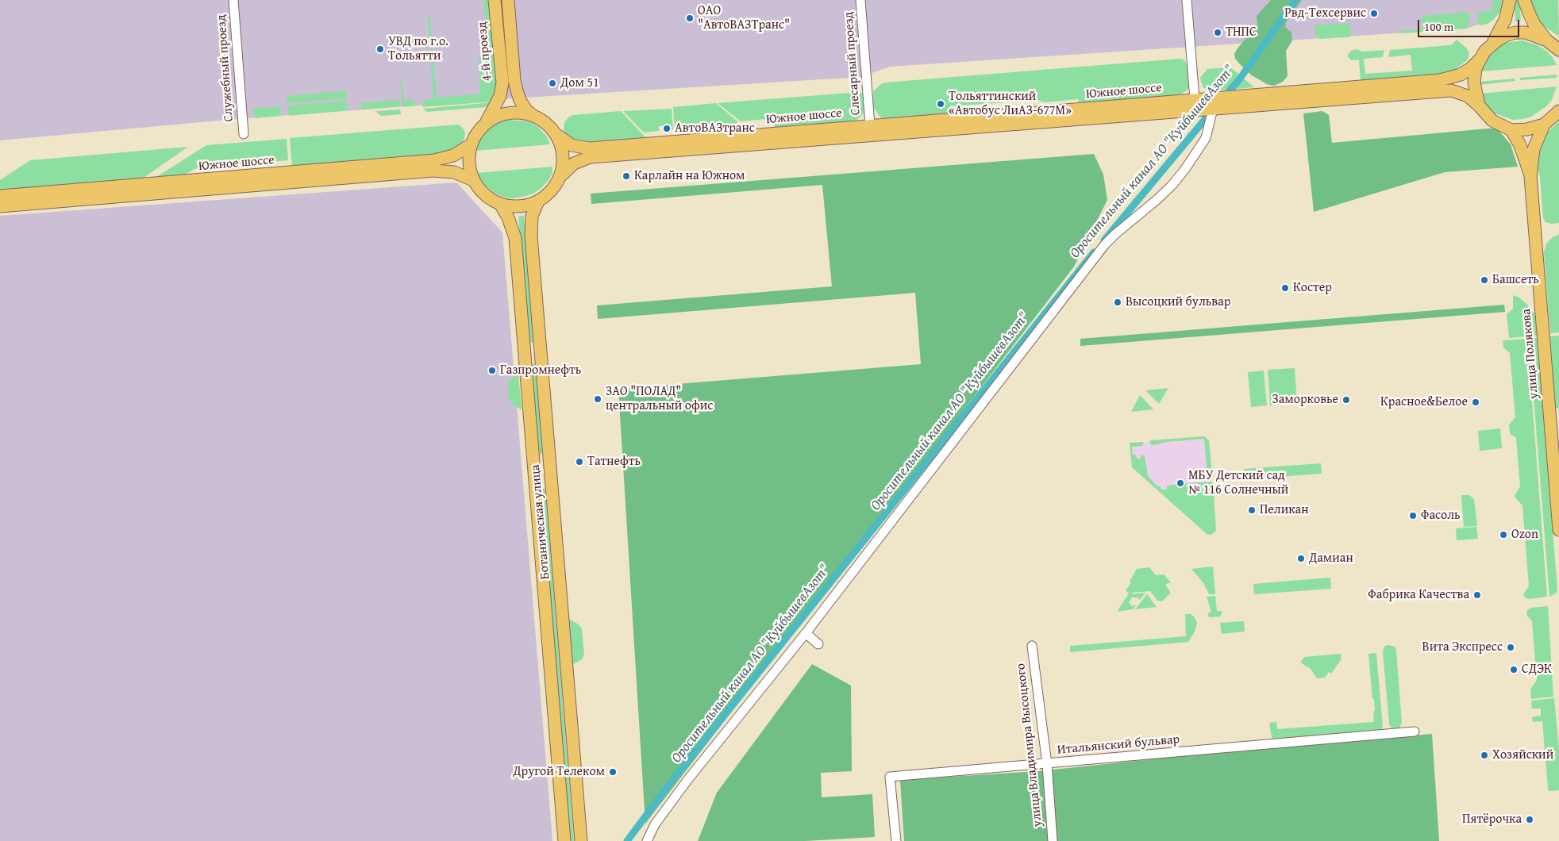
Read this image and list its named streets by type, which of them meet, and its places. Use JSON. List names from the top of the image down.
{
  "streets": {
    "main road": [
      "4-й проезд",
      "Южное шоссе",
      "улица Полякова",
      "Ботаническая улица"
    ],
    "street": [
      "Слесарный проезд",
      "Служебный проезд",
      "улица Владимира Высоцкого",
      "Итальянский бульвар"
    ]
  },
  "crossings": [
    ["4-й проезд", "Южное шоссе"],
    ["4-й проезд", "Ботаническая улица"],
    ["Слесарный проезд", "Южное шоссе"],
    ["Южное шоссе", "улица Полякова"],
    ["Южное шоссе", "Ботаническая улица"],
    ["улица Владимира Высоцкого", "Итальянский бульвар"]
  ],
  "water": ["Оросительный канал АО \"КуйбышевАзот\""],
  "places": [
    "Рвд-Техсервис",
    "ОАО \"АвтоВАЗТранс\"",
    "ТНПС",
    "УВД по г.о. Тольятти",
    "Дом 51",
    "Тольяттинский «Автобус ЛиАЗ-677М»",
    "АвтоВАЗтранс",
    "Карлайн на Южном",
    "Башсеть",
    "Костер",
    "Высоцкий бульвар",
    "Газпромнефть",
    "ЗАО \"ПОЛАД\" центральный офис",
    "Заморковье",
    "Красное&Белое",
    "Татнефть",
    "МБУ Детский сад № 116 Солнечный",
    "Пеликан",
    "Фасоль",
    "Ozon",
    "Дамиан",
    "Фабрика Качества",
    "Вита Экспресс",
    "СДЭК",
    "Хозяйский",
    "Другой Телеком",
    "Пятёрочка"
  ],
  "scale_bar": "100 m"
}
